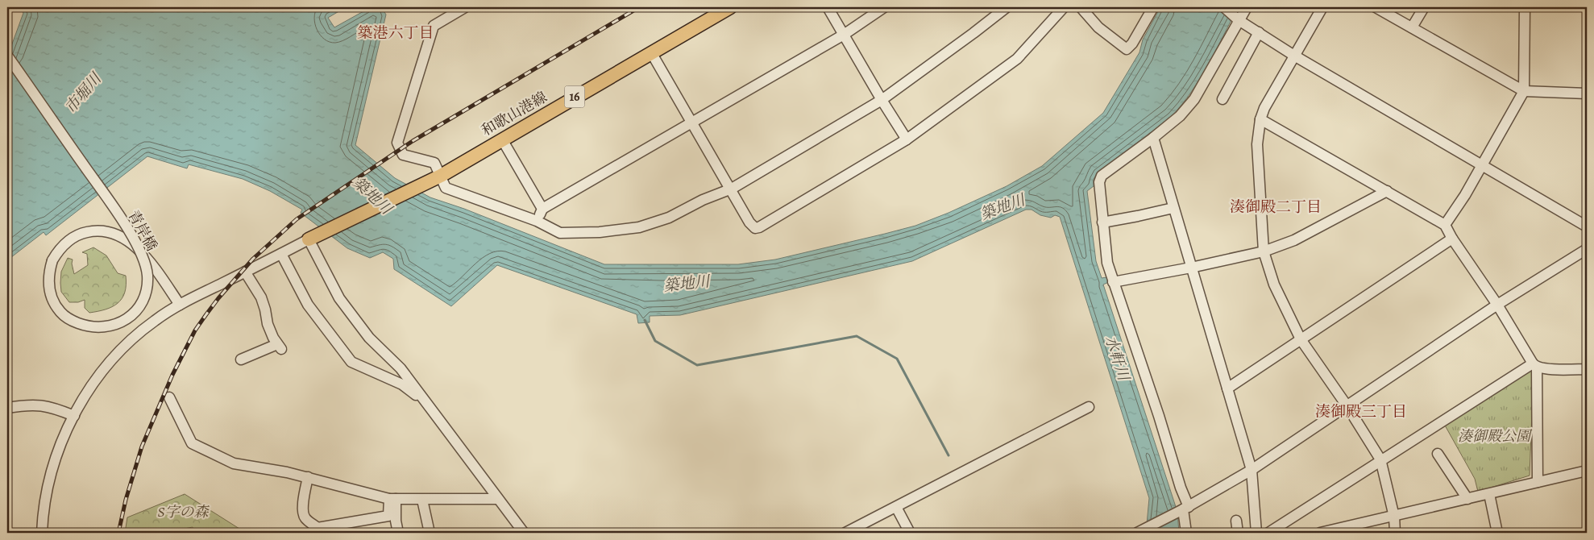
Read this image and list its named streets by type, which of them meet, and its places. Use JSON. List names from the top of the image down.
{
  "streets": {
    "main road": ["16", "和歌山港線"],
    "street": ["青岸橋"]
  },
  "districts": ["築港六丁目", "湊御殿二丁目", "湊御殿三丁目"],
  "water": ["市堀川", "築地川", "水軒川"],
  "parks": ["湊御殿公園", "S字の森"]
}
